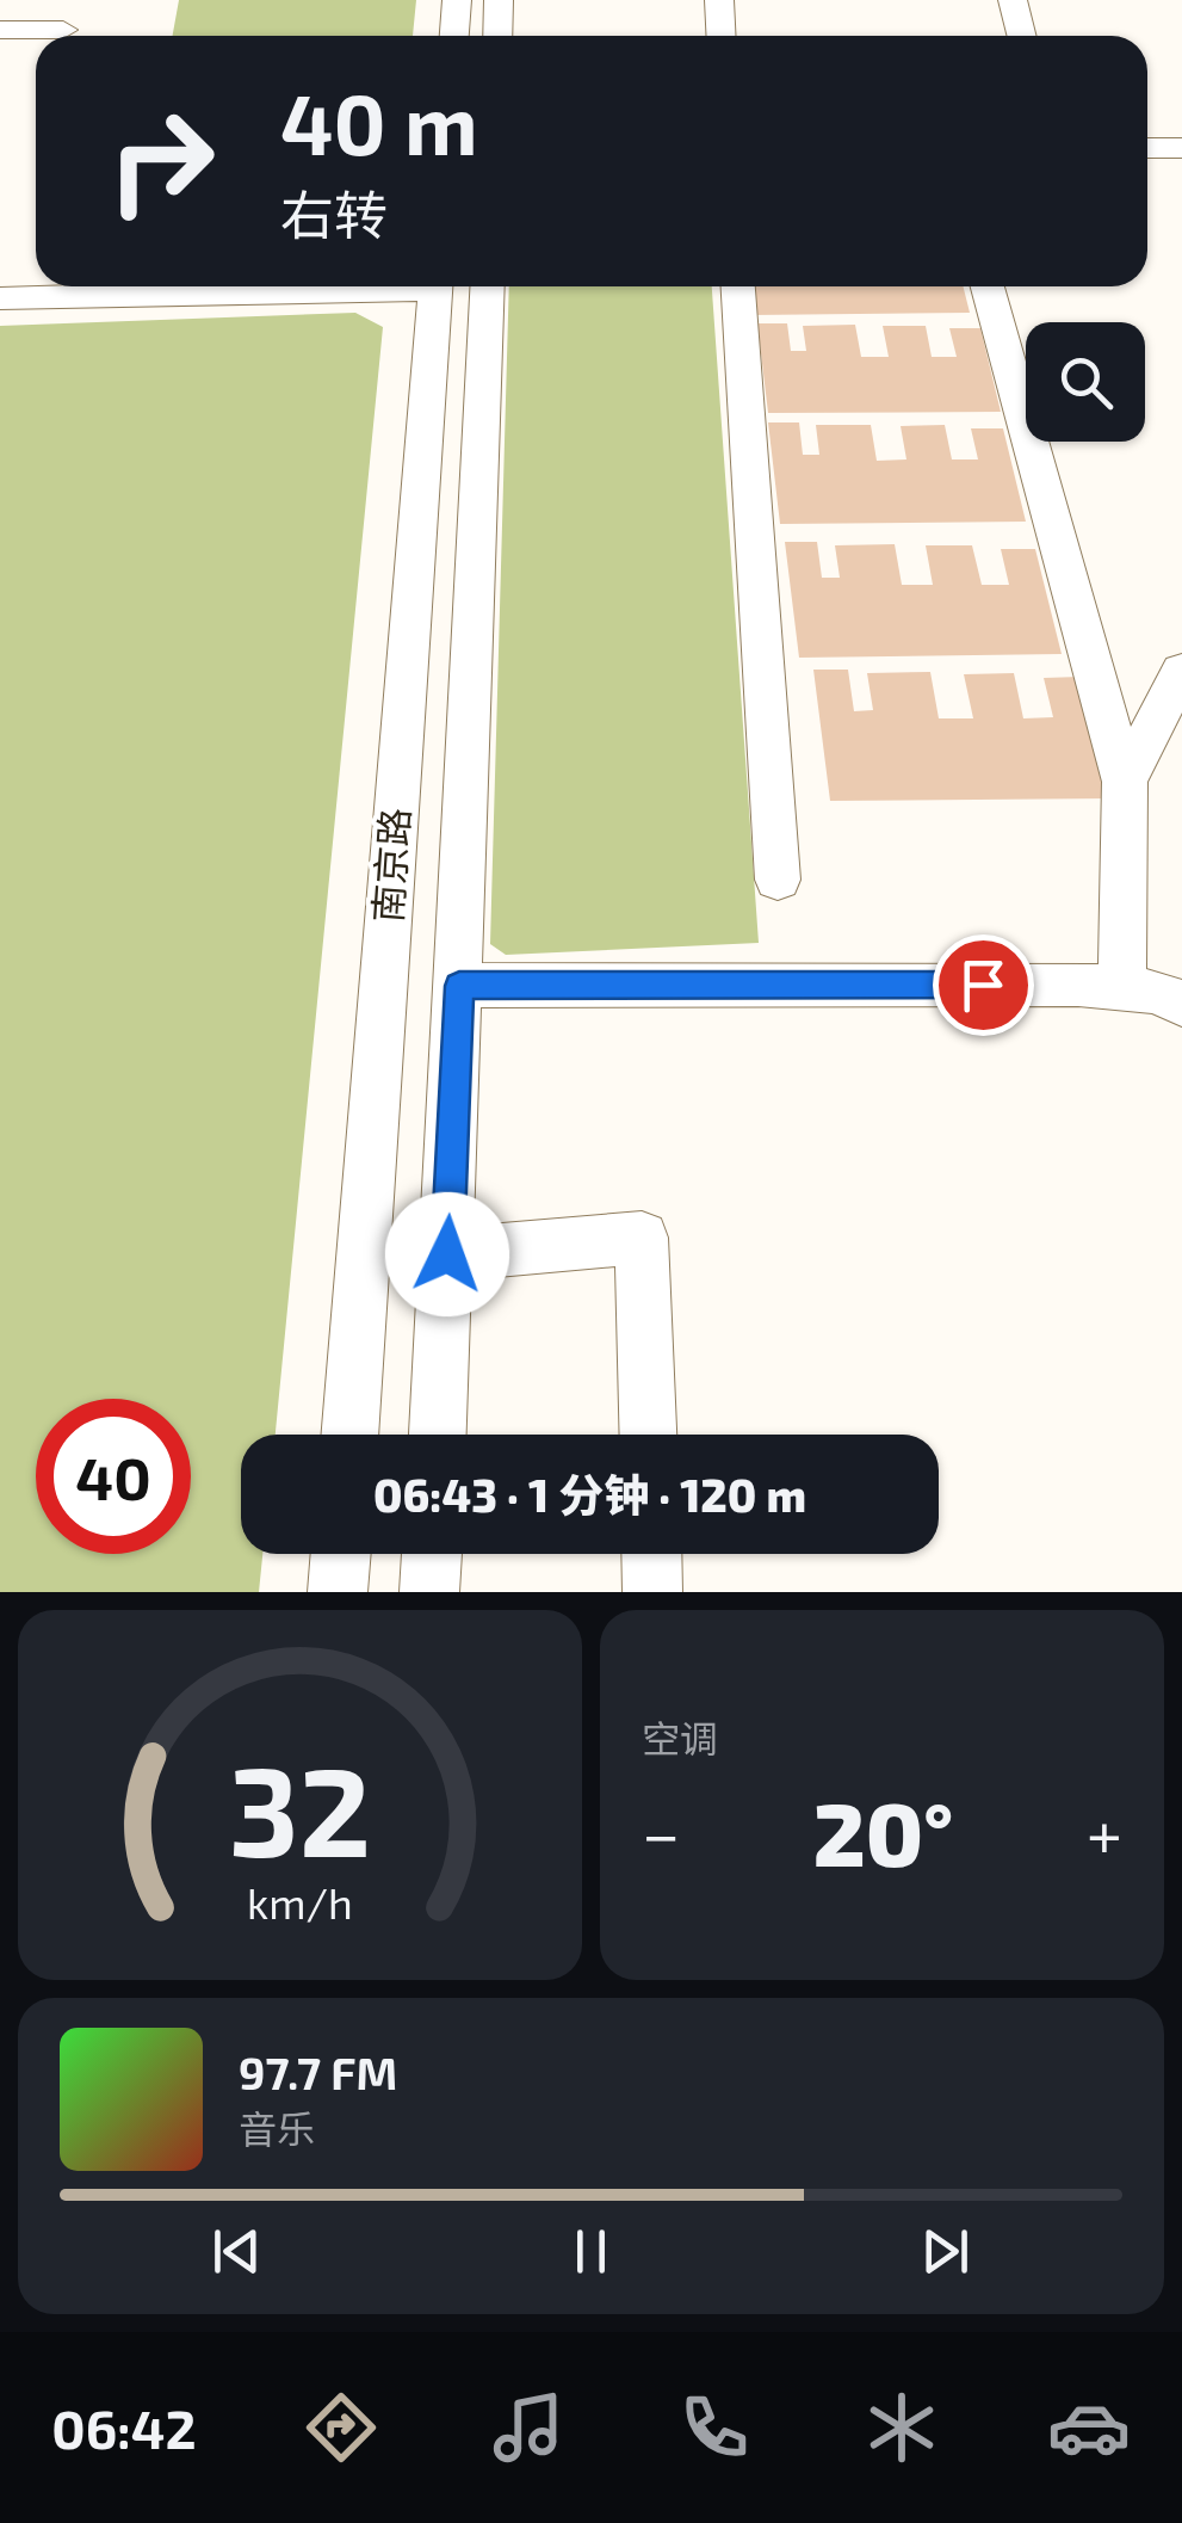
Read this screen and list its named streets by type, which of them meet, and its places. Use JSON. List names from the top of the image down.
{
  "streets": {
    "street": ["南京路"]
  },
  "page": {
    "turn": ["40 m", "右转"],
    "limit": "40",
    "trip": "06:43 · 1 分钟 · 120 m",
    "tile": "空调",
    "heat": ["−", "20°", "+"],
    "song": ["97.7 FM", "音乐"],
    "tabs": "06:42",
    "gauge": ["32", "km/h"]
  }
}
